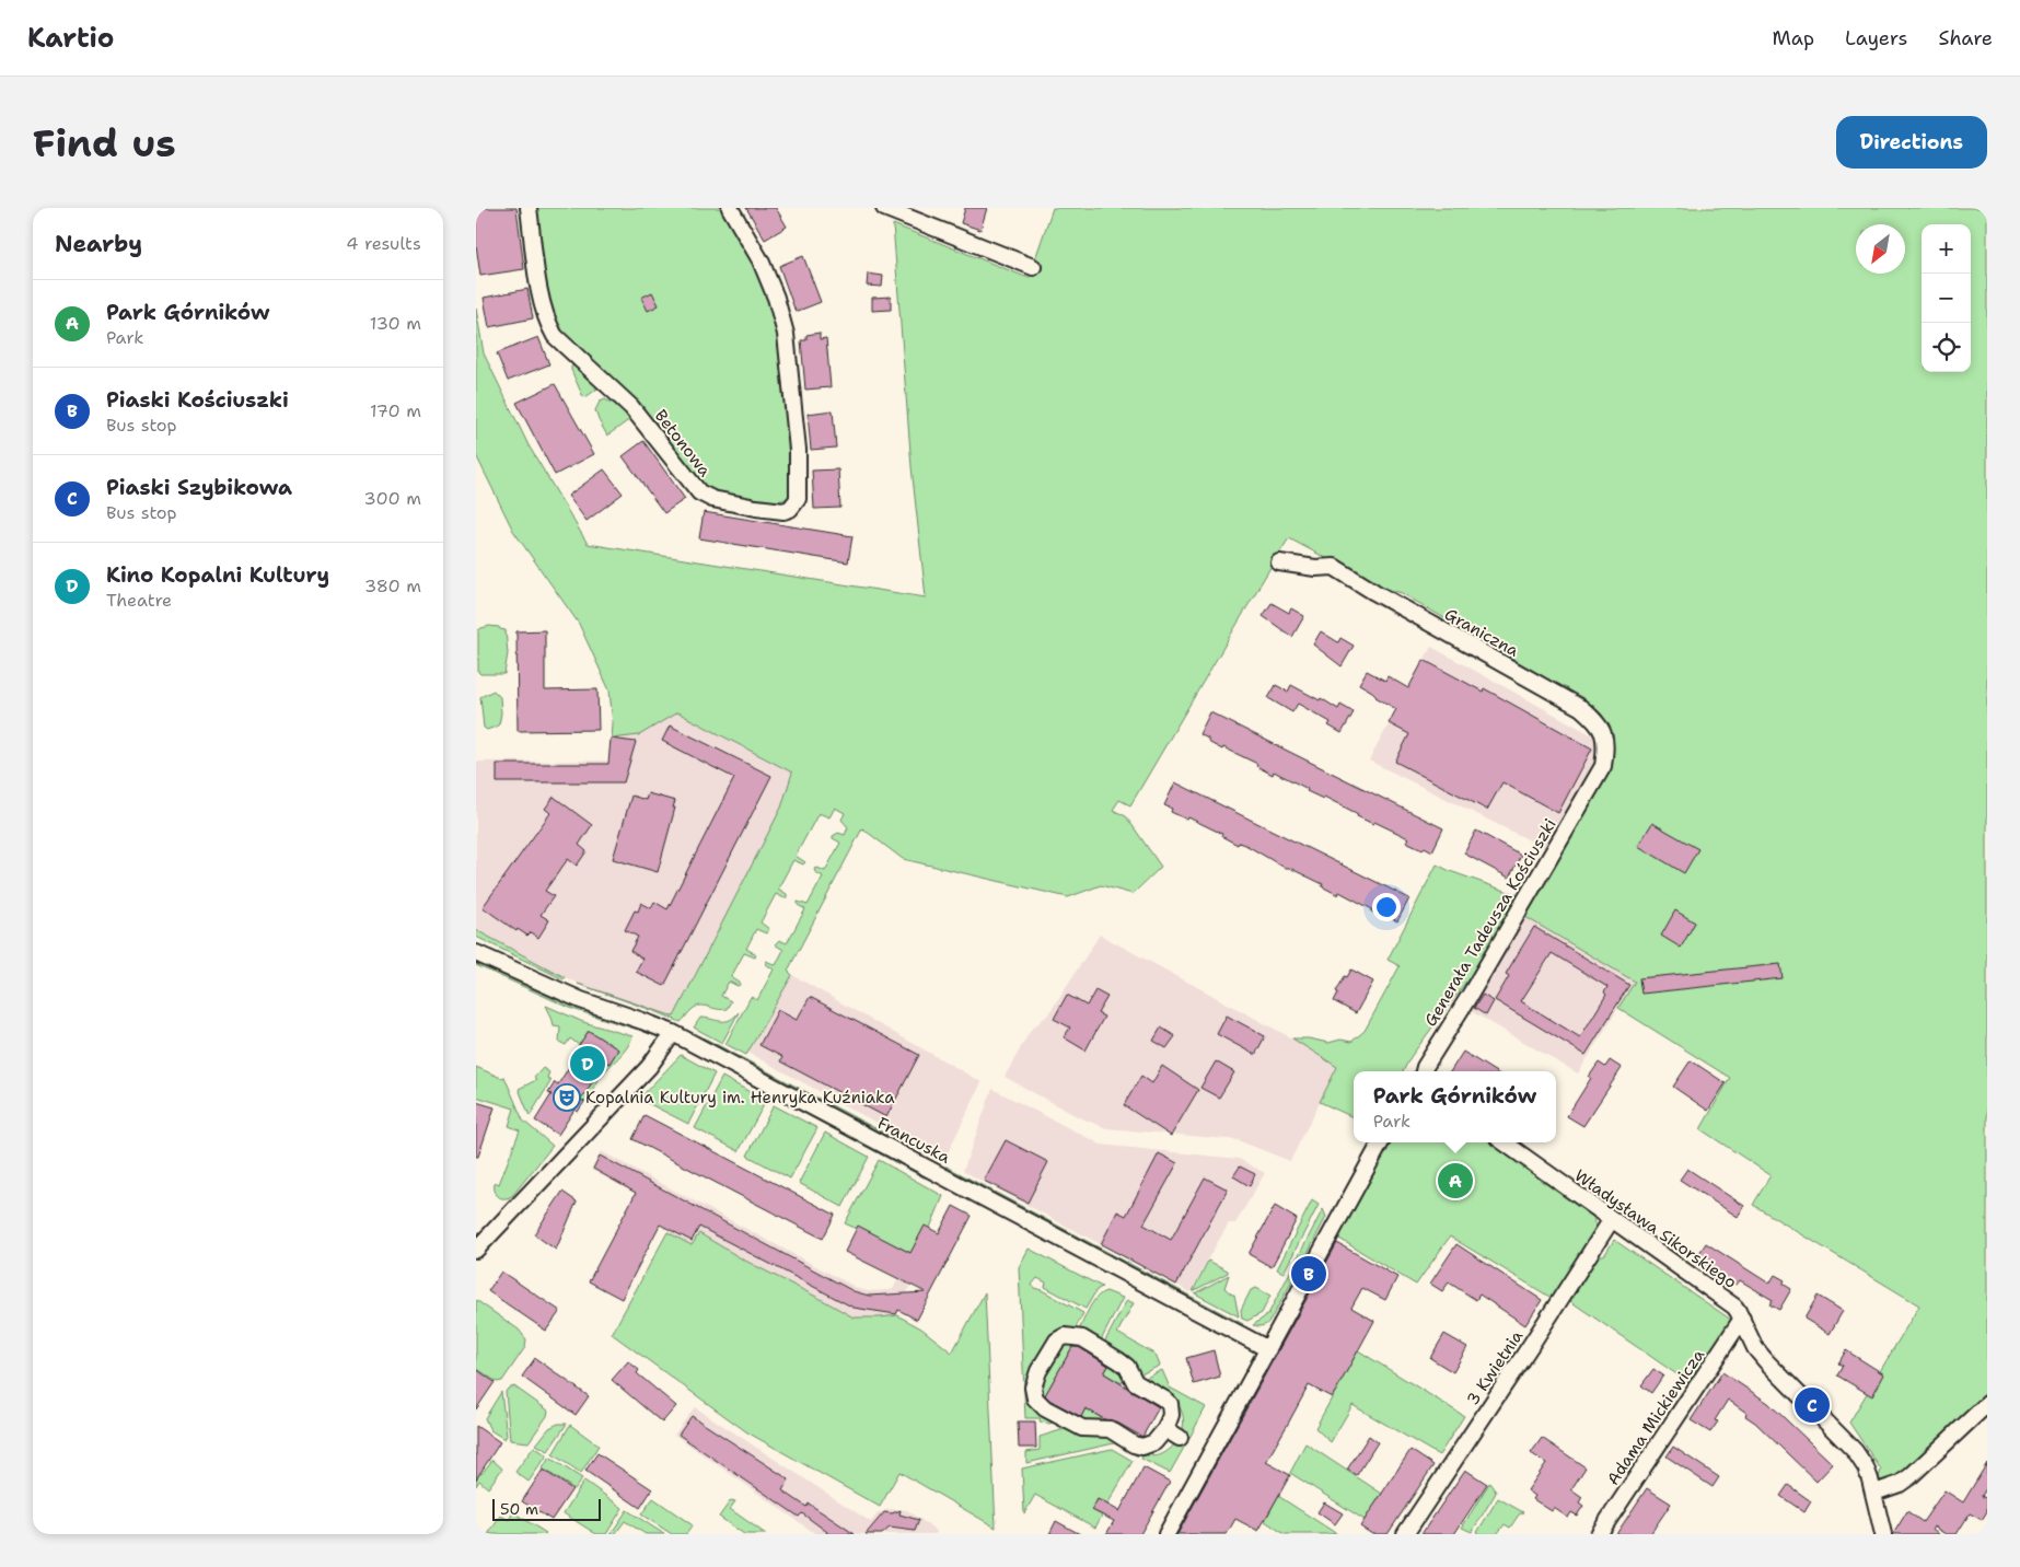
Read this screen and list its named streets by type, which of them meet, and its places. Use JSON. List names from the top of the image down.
{
  "streets": {
    "street": [
      "Betonowa",
      "Graniczna",
      "Generała Tadeusza Kościuszki",
      "Francuska",
      "Władysława Sikorskiego",
      "3 Kwietnia",
      "Adama Mickiewicza"
    ]
  },
  "crossings": [
    ["Graniczna", "Generała Tadeusza Kościuszki"],
    ["Władysława Sikorskiego", "3 Kwietnia"],
    ["Władysława Sikorskiego", "Adama Mickiewicza"]
  ],
  "places": {
    "theatre": ["Kopalnia Kultury im. Henryka Kuźniaka"]
  },
  "scale_bar": "50 m",
  "north": "bottom left",
  "page": {
    "header": "Kartio",
    "nav": ["Map", "Layers", "Share"],
    "buttons": "Directions",
    "title": "Find us",
    "heading": ["Nearby", "4 results"],
    "map_buttons": ["+", "−"],
    "list": [
      {
        "mark": "A",
        "name": "Park Górników",
        "note": "Park",
        "value": "130 m"
      },
      {
        "mark": "B",
        "name": "Piaski Kościuszki",
        "note": "Bus stop",
        "value": "170 m"
      },
      {
        "mark": "C",
        "name": "Piaski Szybikowa",
        "note": "Bus stop",
        "value": "300 m"
      },
      {
        "mark": "D",
        "name": "Kino Kopalni Kultury",
        "note": "Theatre",
        "value": "380 m"
      }
    ],
    "pins": [
      "D",
      "A",
      "B",
      "C"
    ],
    "popup": ["Park Górników", "Park"],
    "scale": "50 m"
  }
}
